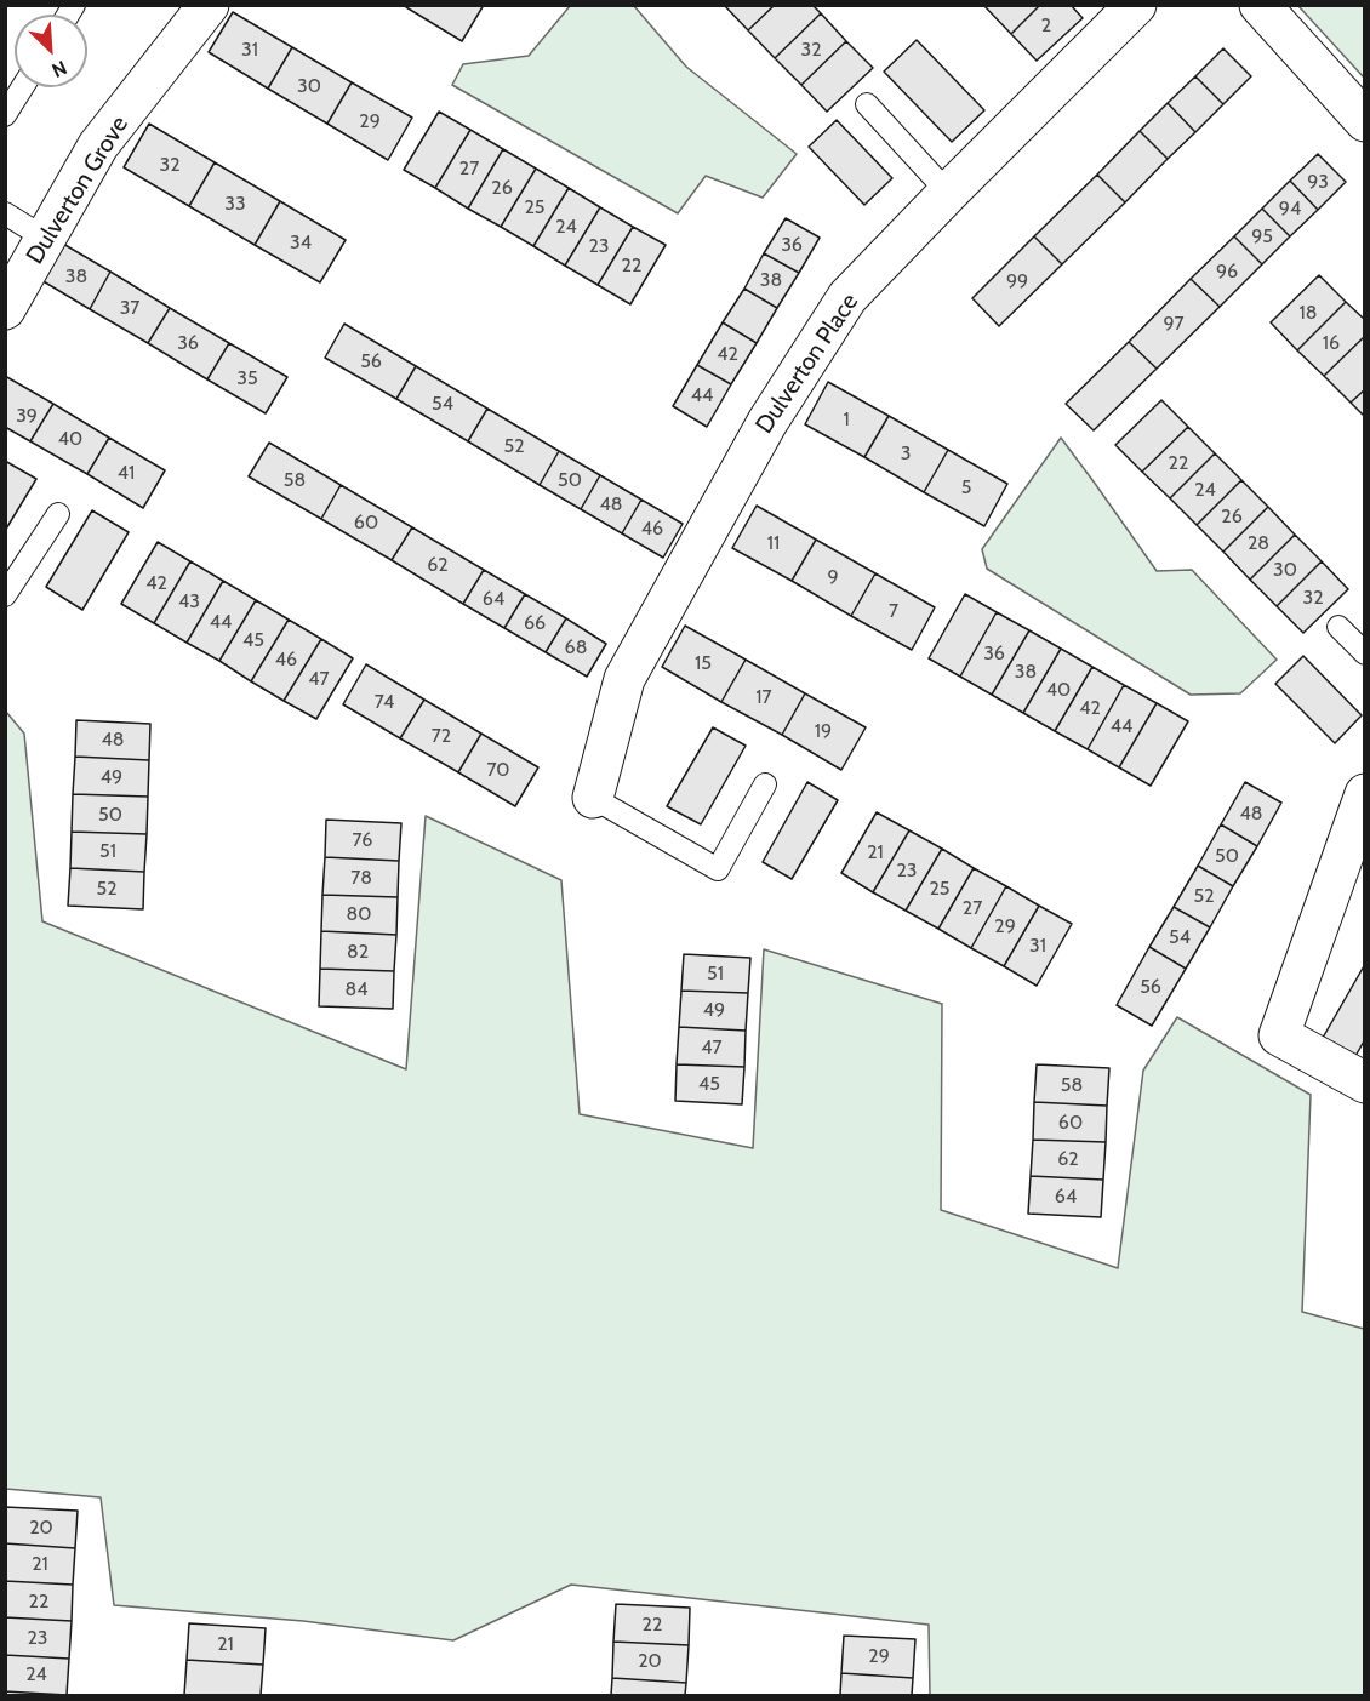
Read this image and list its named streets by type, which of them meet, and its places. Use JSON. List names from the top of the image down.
{
  "streets": {
    "street": ["Dulverton Grove", "Dulverton Place"]
  },
  "house_numbers": [
    "2",
    "31",
    "32",
    "30",
    "29",
    "32",
    "27",
    "93",
    "26",
    "33",
    "25",
    "94",
    "24",
    "95",
    "34",
    "36",
    "23",
    "22",
    "96",
    "38",
    "38",
    "99",
    "37",
    "18",
    "97",
    "36",
    "16",
    "42",
    "56",
    "35",
    "44",
    "54",
    "39",
    "1",
    "40",
    "52",
    "3",
    "22",
    "41",
    "58",
    "50",
    "5",
    "24",
    "48",
    "26",
    "60",
    "46",
    "11",
    "28",
    "62",
    "30",
    "9",
    "42",
    "32",
    "64",
    "43",
    "7",
    "44",
    "66",
    "45",
    "68",
    "36",
    "46",
    "15",
    "38",
    "47",
    "40",
    "17",
    "74",
    "42",
    "44",
    "19",
    "72",
    "48",
    "70",
    "49",
    "48",
    "50",
    "76",
    "51",
    "21",
    "50",
    "23",
    "78",
    "52",
    "25",
    "52",
    "27",
    "80",
    "29",
    "54",
    "31",
    "82",
    "51",
    "56",
    "84",
    "49",
    "47",
    "45",
    "58",
    "60",
    "62",
    "64",
    "20",
    "21",
    "22",
    "22",
    "23",
    "21",
    "29",
    "20",
    "24"
  ],
  "north": "bottom right"
}
